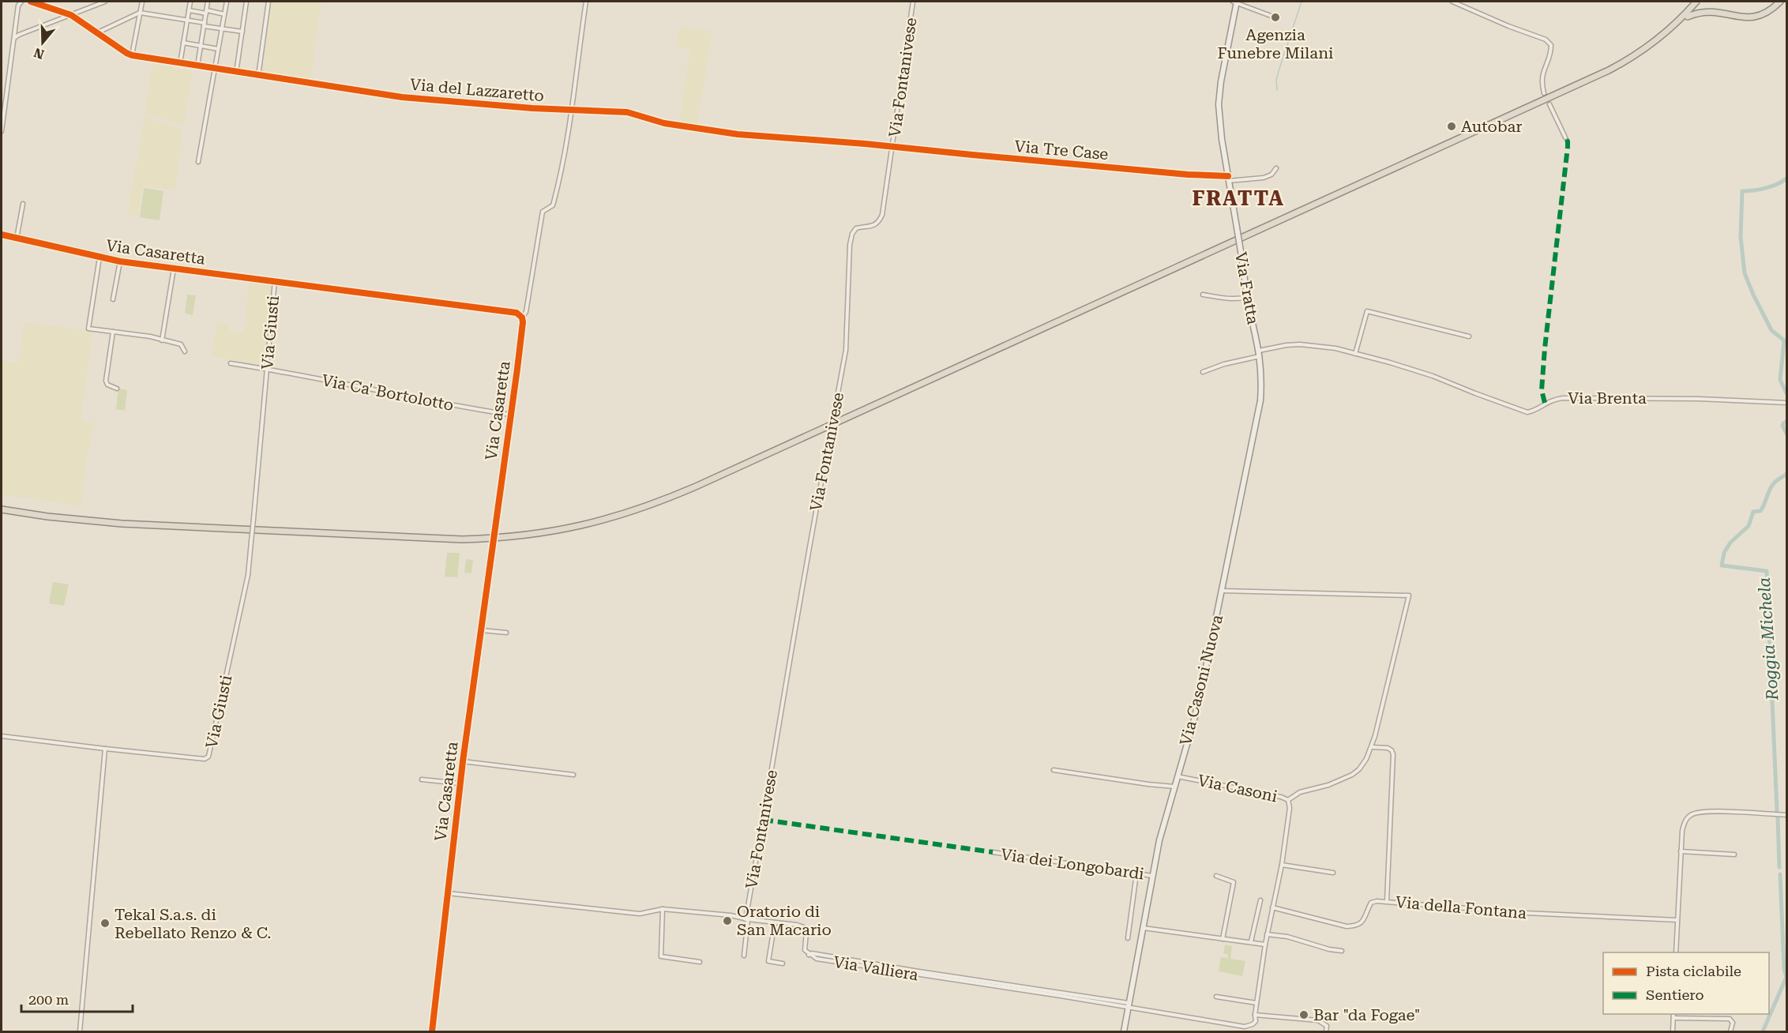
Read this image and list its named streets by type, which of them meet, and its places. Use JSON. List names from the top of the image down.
{
  "streets": {
    "main road": ["Via Fratta", "Via Casoni Nuova"],
    "street": [
      "Via Fontanivese",
      "Via del Lazzaretto",
      "Via Tre Case",
      "Via Casaretta",
      "Via Giusti",
      "Via Ca' Bortolotto",
      "Via Brenta",
      "Via Casoni",
      "Via dei Longobardi",
      "Via della Fontana",
      "Via Valliera"
    ]
  },
  "crossings": [
    ["Via Fontanivese", "Via del Lazzaretto"],
    ["Via Fontanivese", "Via Tre Case"],
    ["Via del Lazzaretto", "Via Tre Case"],
    ["Via Tre Case", "Via Fratta"],
    ["Via Casaretta", "Via Giusti"],
    ["Via Casaretta", "Via Ca' Bortolotto"],
    ["Via Fratta", "Via Brenta"],
    ["Via Fratta", "Via Casoni Nuova"],
    ["Via Giusti", "Via Ca' Bortolotto"],
    ["Via Casoni Nuova", "Via Casoni"],
    ["Via Casoni Nuova", "Via dei Longobardi"],
    ["Via Casoni Nuova", "Via Valliera"],
    ["Via Casoni", "Via Valliera"]
  ],
  "districts": ["FRATTA"],
  "water": ["Roggia Michela"],
  "places": [
    "Agenzia Funebre Milani",
    "Autobar",
    "Oratorio di San Macario",
    "Tekal S.a.s. di Rebellato Renzo & C.",
    "Bar \"da Fogae\""
  ],
  "legend": ["Pista ciclabile", "Sentiero"],
  "scale_bar": "200 m",
  "north": "bottom"
}
